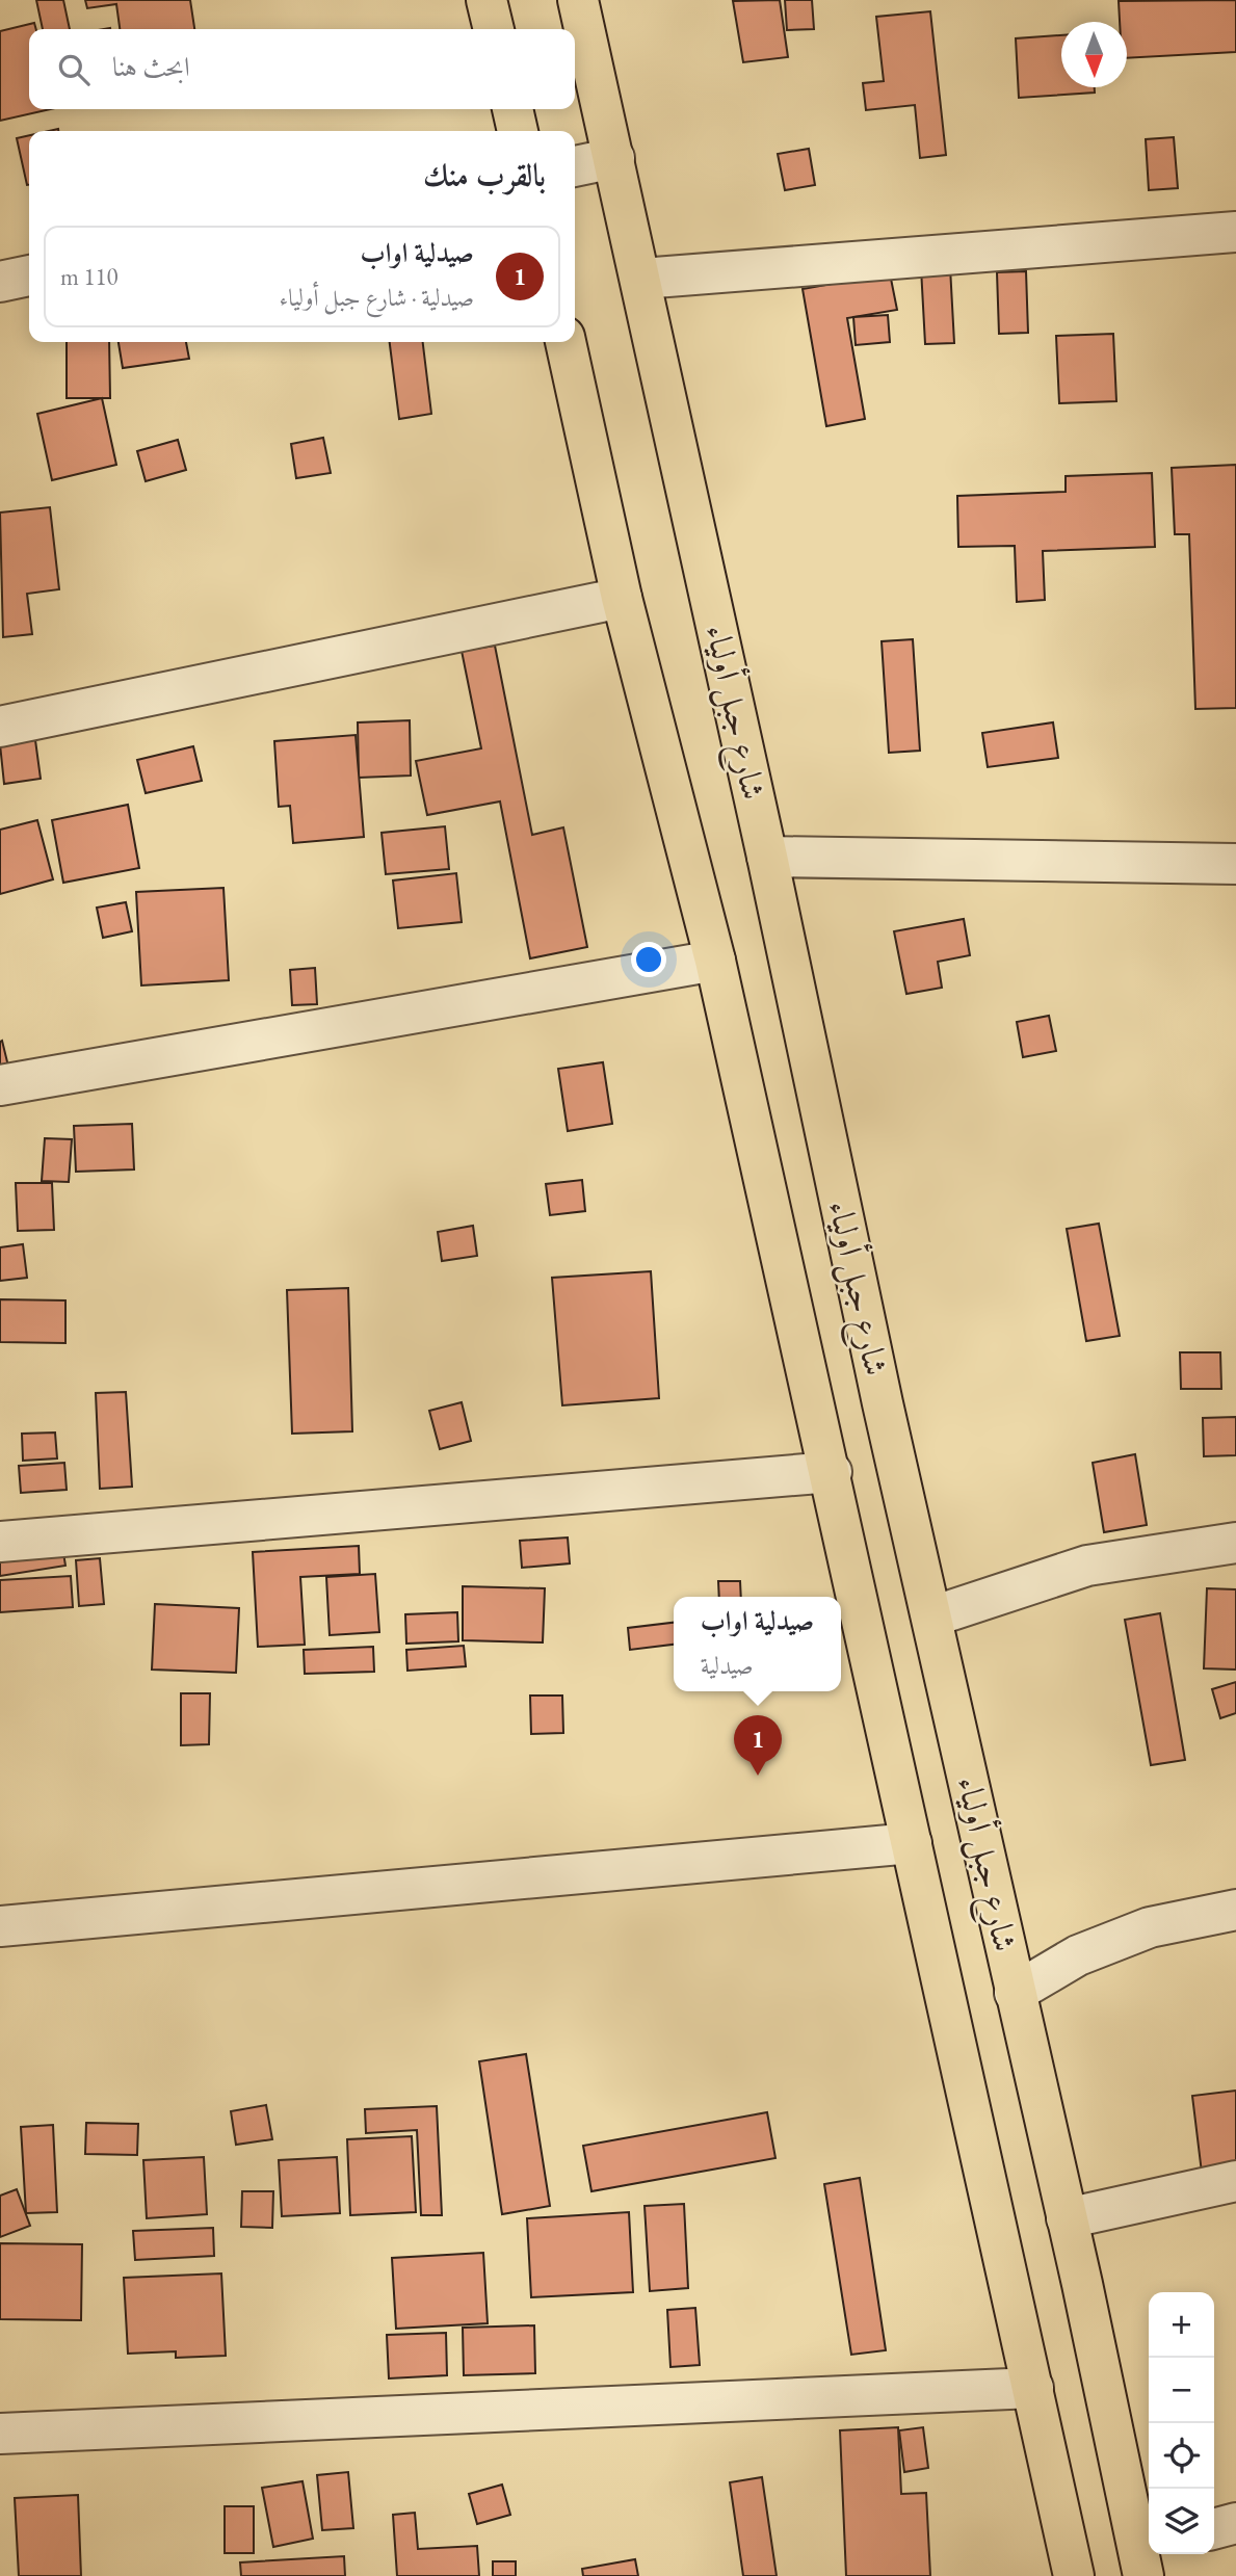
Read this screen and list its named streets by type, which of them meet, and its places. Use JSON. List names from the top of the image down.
{
  "streets": {
    "main road": ["شارع جبل أولياء"]
  },
  "north": "bottom",
  "page": {
    "search": "ابحث هنا",
    "heading": "بالقرب منك",
    "list": [
      {
        "mark": "1",
        "name": "صيدلية اواب",
        "note": "صيدلية · شارع جبل أولياء",
        "value": "110 m"
      }
    ],
    "popup": ["صيدلية اواب", "صيدلية"],
    "pins": "1",
    "map_buttons": ["+", "−"]
  }
}
